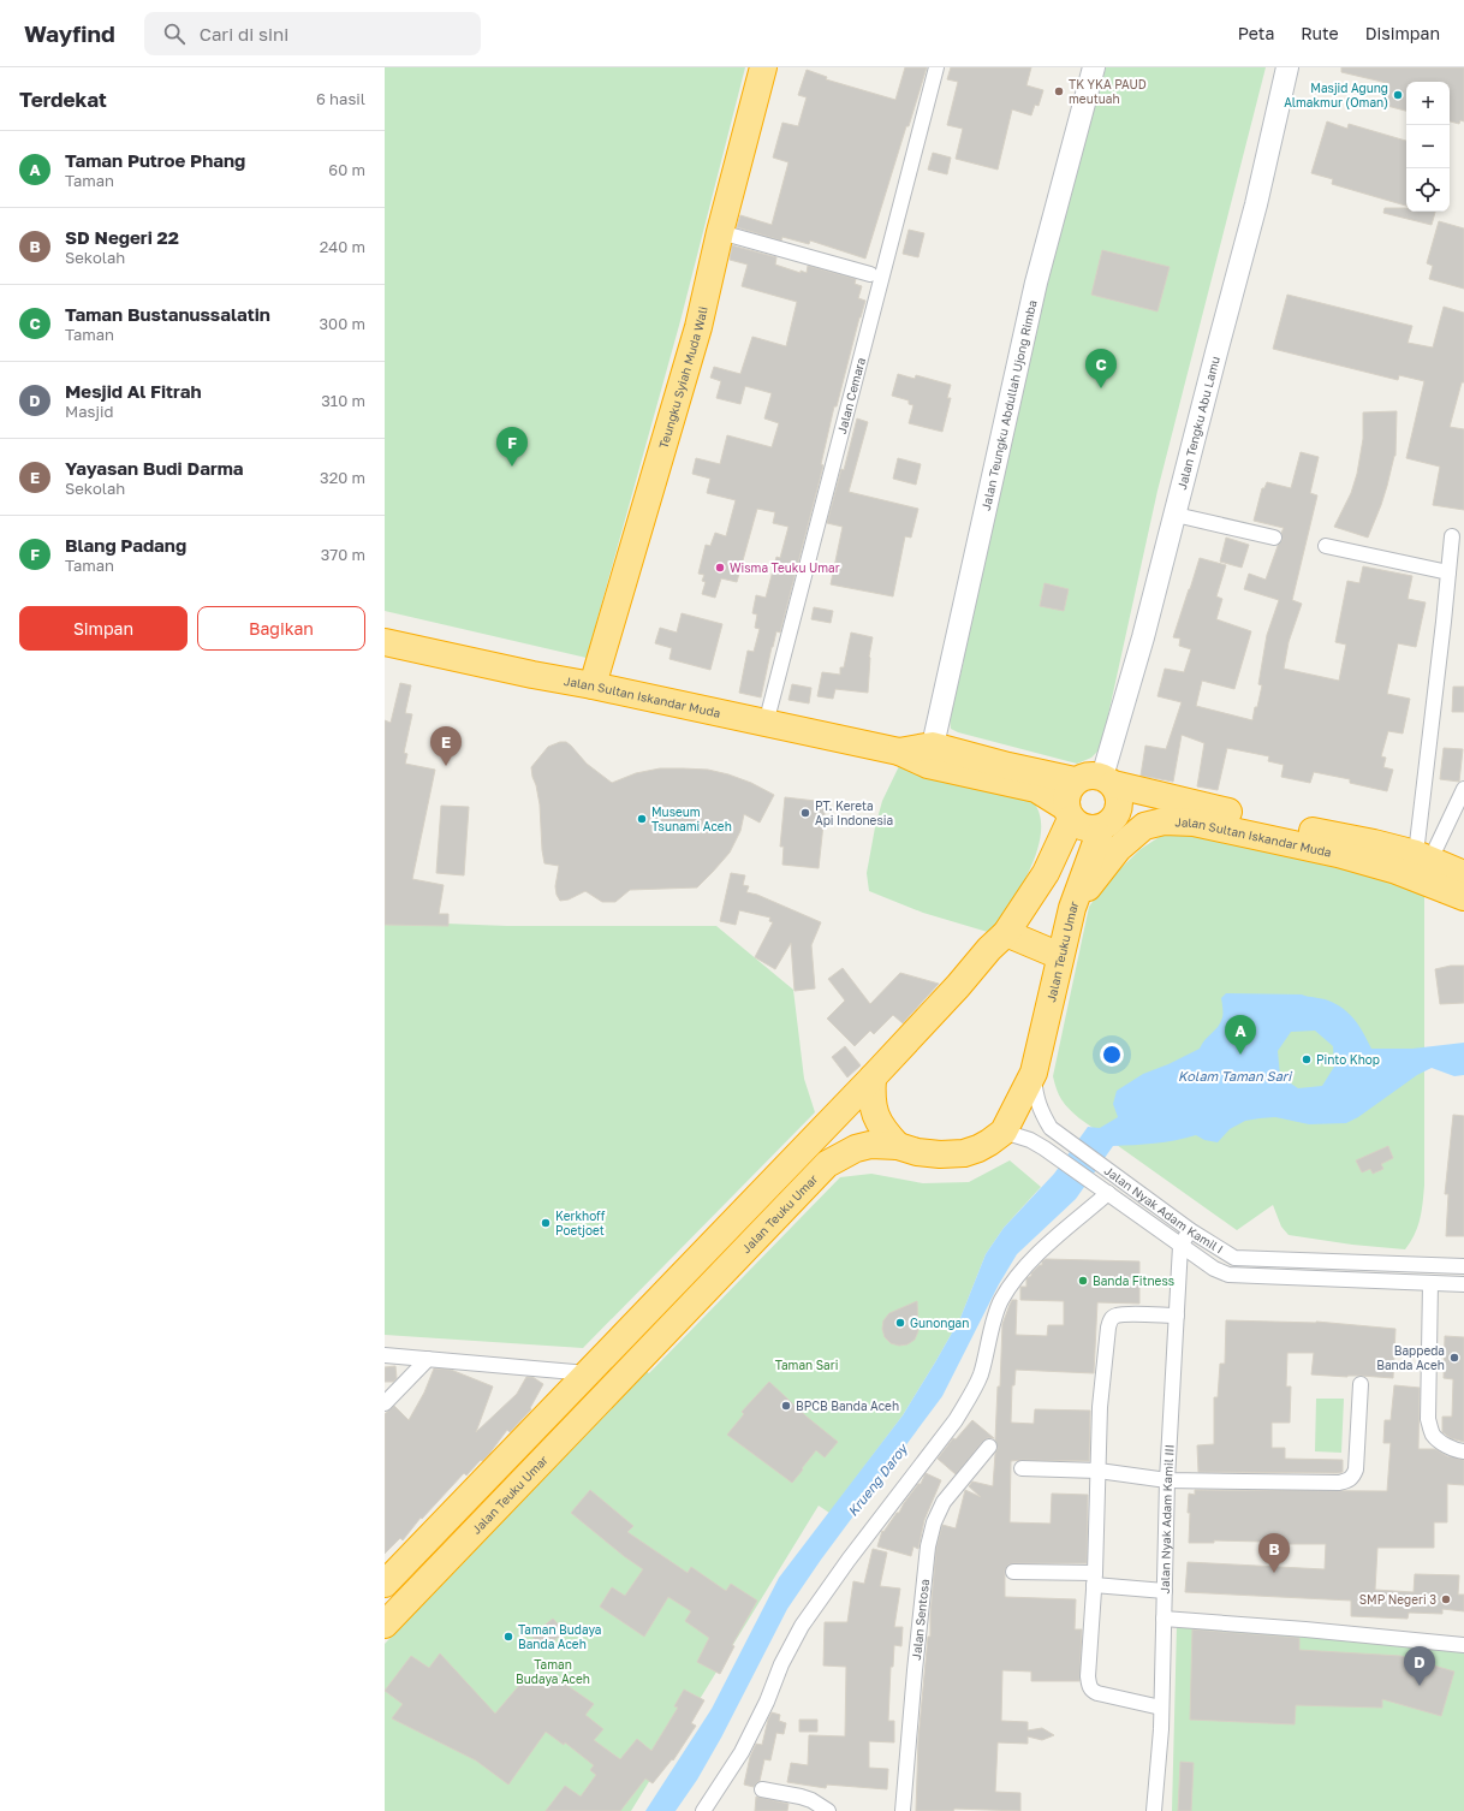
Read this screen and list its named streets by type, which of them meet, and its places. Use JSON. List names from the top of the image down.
{
  "streets": {
    "highway": ["Teungku Syiah Muda Wali", "Jalan Sultan Iskandar Muda", "Jalan Teuku Umar"],
    "street": [
      "Jalan Cemara",
      "Jalan Teungku Abdullah Ujong Rimba",
      "Jalan Tengku Abu Lamu",
      "Jalan Nyak Adam Kamil I",
      "Jalan Nyak Adam Kamil III",
      "Jalan Sentosa"
    ]
  },
  "crossings": [
    ["Teungku Syiah Muda Wali", "Jalan Sultan Iskandar Muda"],
    ["Jalan Cemara", "Jalan Sultan Iskandar Muda"],
    ["Jalan Teungku Abdullah Ujong Rimba", "Jalan Sultan Iskandar Muda"],
    ["Jalan Tengku Abu Lamu", "Jalan Sultan Iskandar Muda"],
    ["Jalan Sultan Iskandar Muda", "Jalan Teuku Umar"],
    ["Jalan Teuku Umar", "Jalan Nyak Adam Kamil I"],
    ["Jalan Nyak Adam Kamil I", "Jalan Nyak Adam Kamil III"]
  ],
  "water": ["Kolam Taman Sari", "Krueng Daroy"],
  "parks": ["Taman Sari", "Taman Budaya Aceh"],
  "places": [
    "TK YKA PAUD meutuah",
    "Masjid Agung Almakmur (Oman)",
    "Wisma Teuku Umar",
    "PT. Kereta Api Indonesia",
    "Museum Tsunami Aceh",
    "Pinto Khop",
    "Kerkhoff Poetjoet",
    "Banda Fitness",
    "Gunongan",
    "Bappeda Banda Aceh",
    "BPCB Banda Aceh",
    "SMP Negeri 3",
    "Taman Budaya Banda Aceh"
  ],
  "page": {
    "header": "Wayfind",
    "search": "Cari di sini",
    "nav": ["Peta", "Rute", "Disimpan"],
    "heading": ["Terdekat", "6 hasil"],
    "map_buttons": ["+", "−"],
    "list": [
      {
        "mark": "A",
        "name": "Taman Putroe Phang",
        "note": "Taman",
        "value": "60 m"
      },
      {
        "mark": "B",
        "name": "SD Negeri 22",
        "note": "Sekolah",
        "value": "240 m"
      },
      {
        "mark": "C",
        "name": "Taman Bustanussalatin",
        "note": "Taman",
        "value": "300 m"
      },
      {
        "mark": "D",
        "name": "Mesjid Al Fitrah",
        "note": "Masjid",
        "value": "310 m"
      },
      {
        "mark": "E",
        "name": "Yayasan Budi Darma",
        "note": "Sekolah",
        "value": "320 m"
      },
      {
        "mark": "F",
        "name": "Blang Padang",
        "note": "Taman",
        "value": "370 m"
      }
    ],
    "pins": [
      "C",
      "F",
      "E",
      "A",
      "B",
      "D"
    ],
    "buttons": ["Simpan", "Bagikan"]
  }
}
